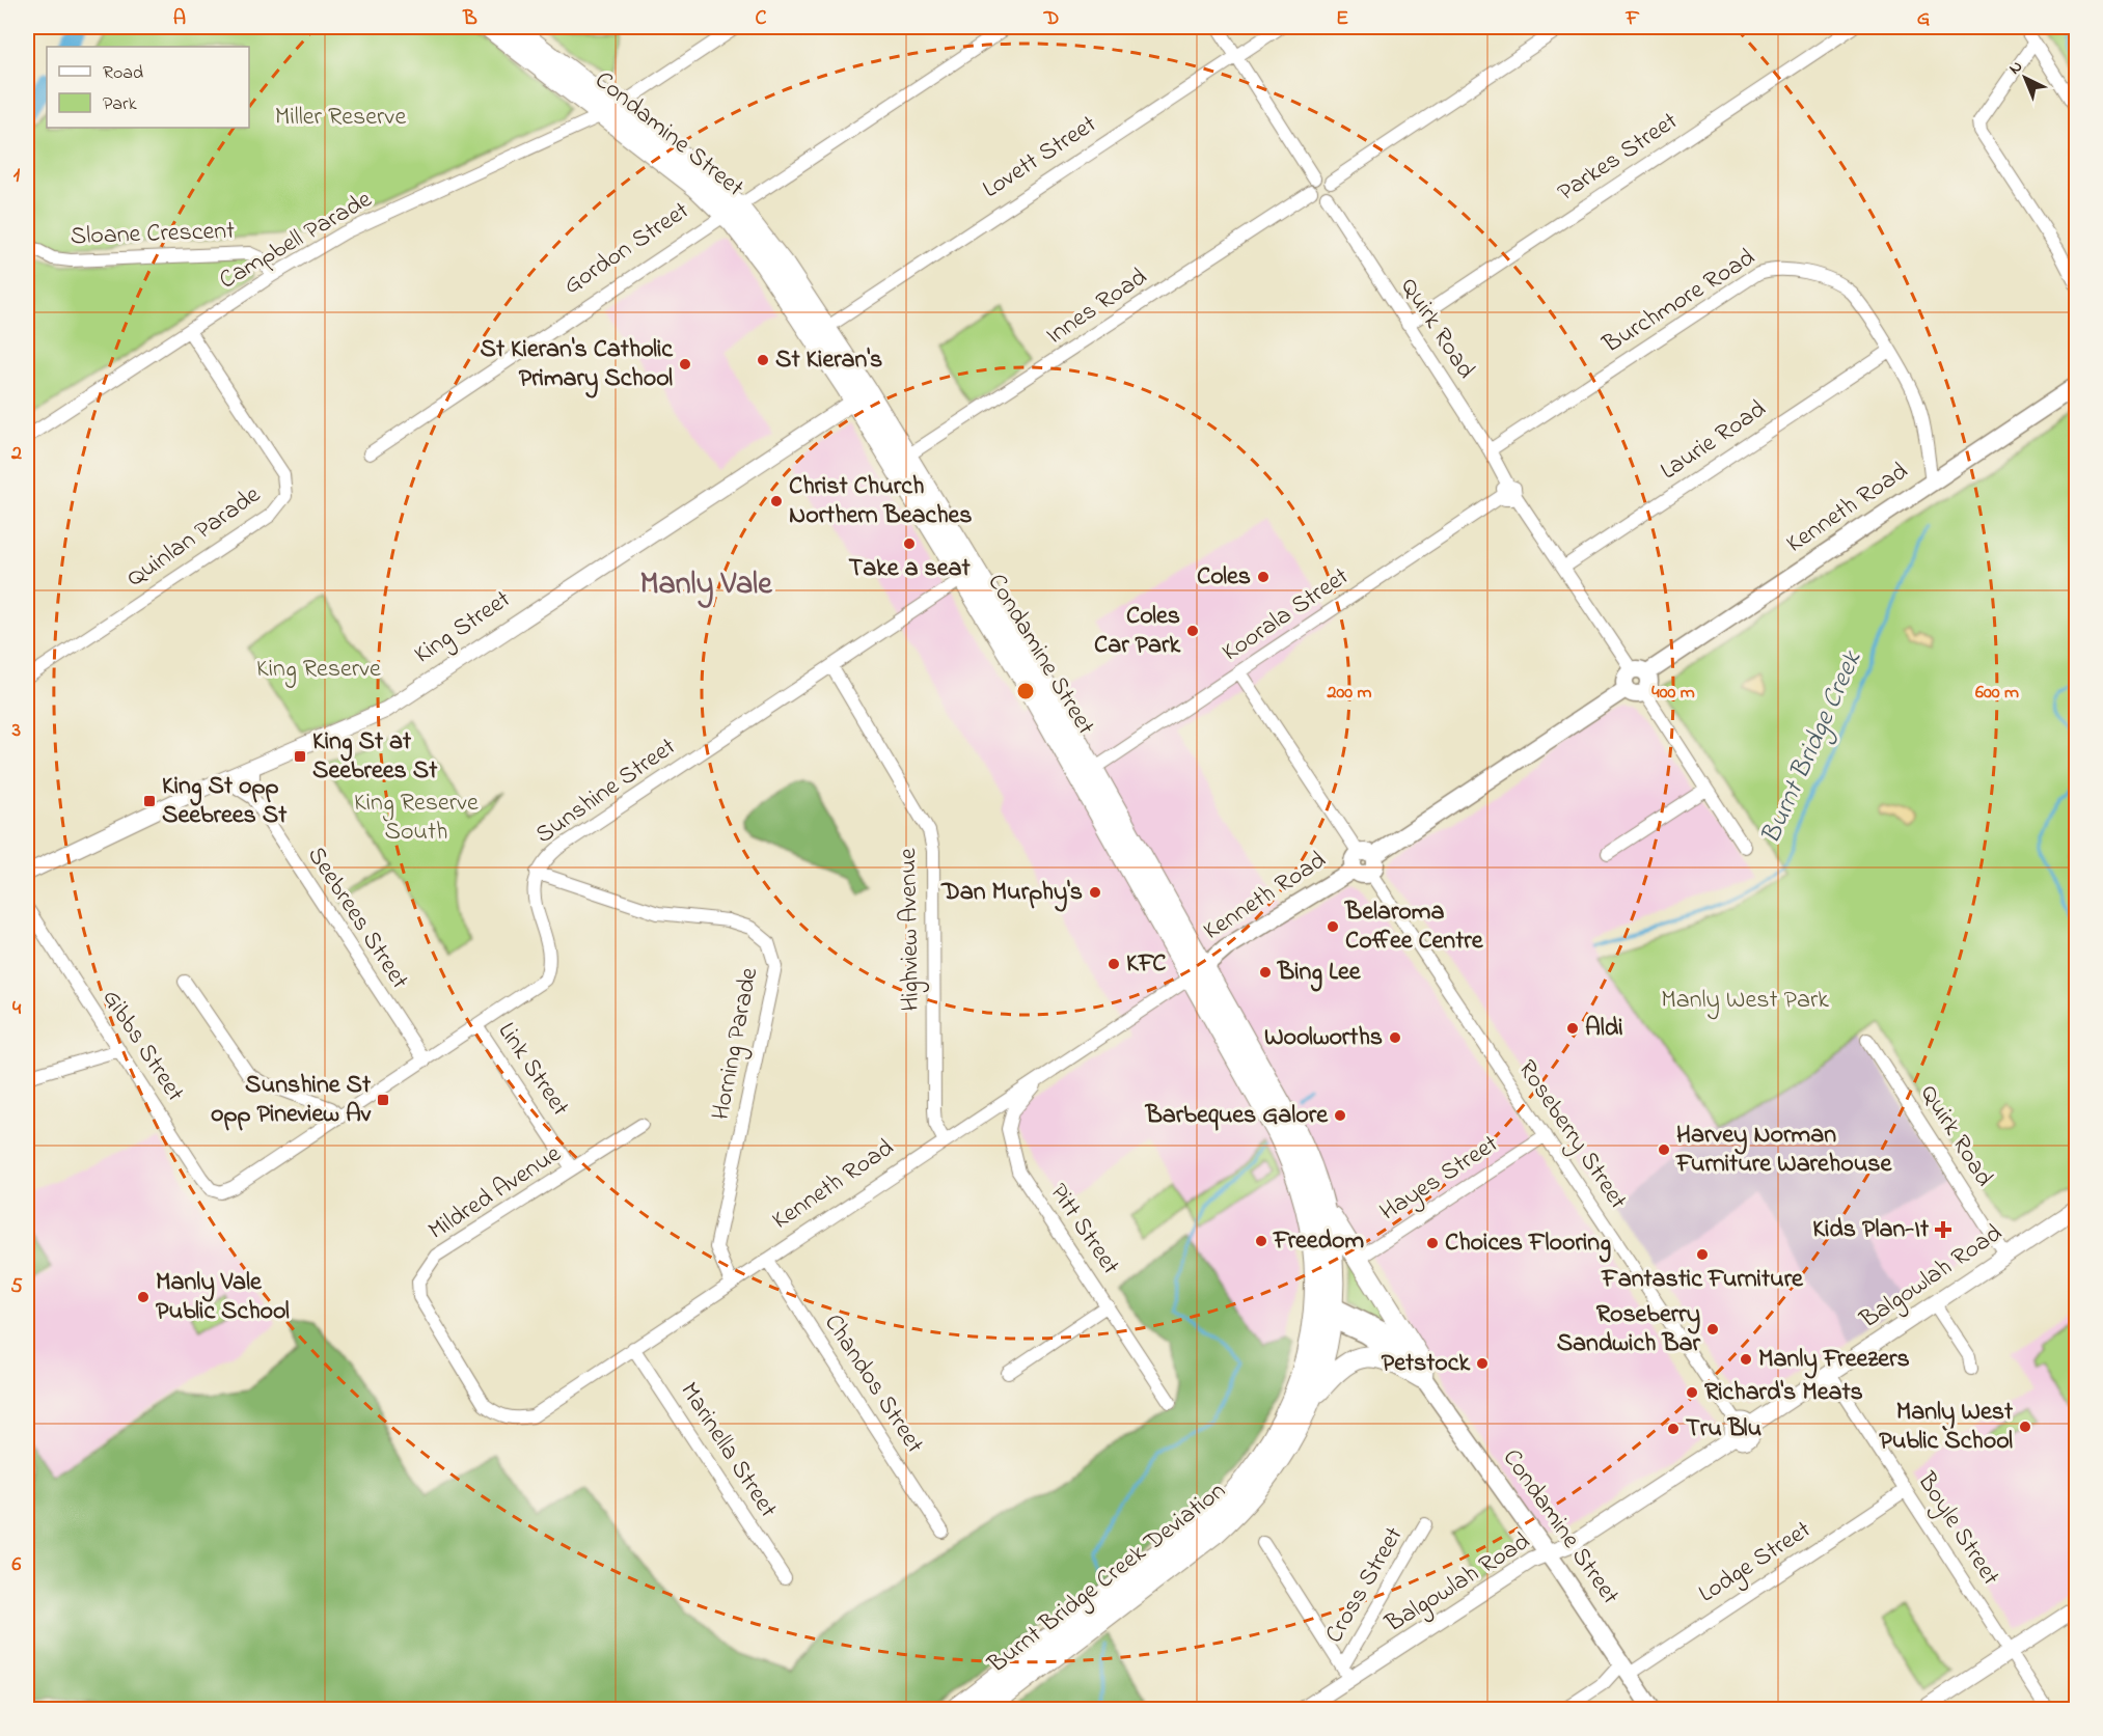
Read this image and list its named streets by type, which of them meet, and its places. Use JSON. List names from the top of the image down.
{
  "streets": {
    "highway": ["Condamine Street", "Burnt Bridge Creek Deviation"],
    "main road": ["Kenneth Road"],
    "street": [
      "Lovett Street",
      "Parkes Street",
      "Sloane Crescent",
      "Campbell Parade",
      "Gordon Street",
      "Burchmore Road",
      "Innes Road",
      "Quirk Road",
      "Laurie Road",
      "Quinlan Parade",
      "Koorala Street",
      "King Street",
      "Sunshine Street",
      "Seebrees Street",
      "Highview Avenue",
      "Horning Parade",
      "Gibbs Street",
      "Link Street",
      "Roseberry Street",
      "Hayes Street",
      "Mildred Avenue",
      "Pitt Street",
      "Balgowlah Road",
      "Chandos Street",
      "Marinella Street",
      "Boyle Street",
      "Lodge Street",
      "Cross Street"
    ]
  },
  "crossings": [
    ["Condamine Street", "Lovett Street"],
    ["Condamine Street", "Campbell Parade"],
    ["Condamine Street", "Gordon Street"],
    ["Condamine Street", "Innes Road"],
    ["Condamine Street", "Kenneth Road"],
    ["Condamine Street", "Koorala Street"],
    ["Condamine Street", "King Street"],
    ["Condamine Street", "Sunshine Street"],
    ["Condamine Street", "Balgowlah Road"],
    ["Condamine Street", "Lodge Street"],
    ["Condamine Street", "Burnt Bridge Creek Deviation"],
    ["Parkes Street", "Quirk Road"],
    ["Sloane Crescent", "Campbell Parade"],
    ["Campbell Parade", "Quinlan Parade"],
    ["Burchmore Road", "Quirk Road"],
    ["Burchmore Road", "Laurie Road"],
    ["Burchmore Road", "Kenneth Road"],
    ["Innes Road", "Quirk Road"],
    ["Quirk Road", "Laurie Road"],
    ["Quirk Road", "Kenneth Road"],
    ["Quirk Road", "Koorala Street"],
    ["Quirk Road", "Balgowlah Road"],
    ["Kenneth Road", "Highview Avenue"],
    ["Kenneth Road", "Horning Parade"],
    ["Kenneth Road", "Roseberry Street"],
    ["Kenneth Road", "Mildred Avenue"],
    ["Kenneth Road", "Pitt Street"],
    ["Kenneth Road", "Chandos Street"],
    ["Kenneth Road", "Marinella Street"],
    ["Koorala Street", "Roseberry Street"],
    ["King Street", "Seebrees Street"],
    ["Sunshine Street", "Seebrees Street"],
    ["Sunshine Street", "Highview Avenue"],
    ["Sunshine Street", "Horning Parade"],
    ["Sunshine Street", "Gibbs Street"],
    ["Sunshine Street", "Link Street"],
    ["Link Street", "Mildred Avenue"],
    ["Roseberry Street", "Hayes Street"],
    ["Roseberry Street", "Balgowlah Road"],
    ["Balgowlah Road", "Boyle Street"],
    ["Balgowlah Road", "Cross Street"],
    ["Boyle Street", "Lodge Street"]
  ],
  "districts": ["Manly Vale"],
  "water": ["Burnt Bridge Creek"],
  "parks": [
    "Miller Reserve",
    "King Reserve",
    "King Reserve South",
    "Manly West Park"
  ],
  "places": {
    "other": [
      "St Kieran's",
      "St Kieran's Catholic Primary School",
      "Christ Church Northern Beaches",
      "Take a seat",
      "Coles",
      "Coles Car Park",
      "Dan Murphy's",
      "Belaroma Coffee Centre",
      "KFC",
      "Bing Lee",
      "Aldi",
      "Woolworths",
      "Barbeques Galore",
      "Harvey Norman Furniture Warehouse",
      "Freedom",
      "Choices Flooring",
      "Fantastic Furniture",
      "Manly Vale Public School",
      "Roseberry Sandwich Bar",
      "Manly Freezers",
      "Petstock",
      "Richard's Meats",
      "Manly West Public School",
      "Tru Blu"
    ],
    "transit": ["King St at Seebrees St", "King St opp Seebrees St", "Sunshine St opp Pineview Av"],
    "health": ["Kids Plan-It"]
  },
  "legend": ["Road", "Park"],
  "north": "top left",
  "grid": {
    "columns": [
      "A",
      "B",
      "C",
      "D",
      "E",
      "F",
      "G"
    ],
    "rows": [
      "1",
      "2",
      "3",
      "4",
      "5",
      "6"
    ]
  },
  "rings": ["200 m", "400 m", "600 m"]
}
